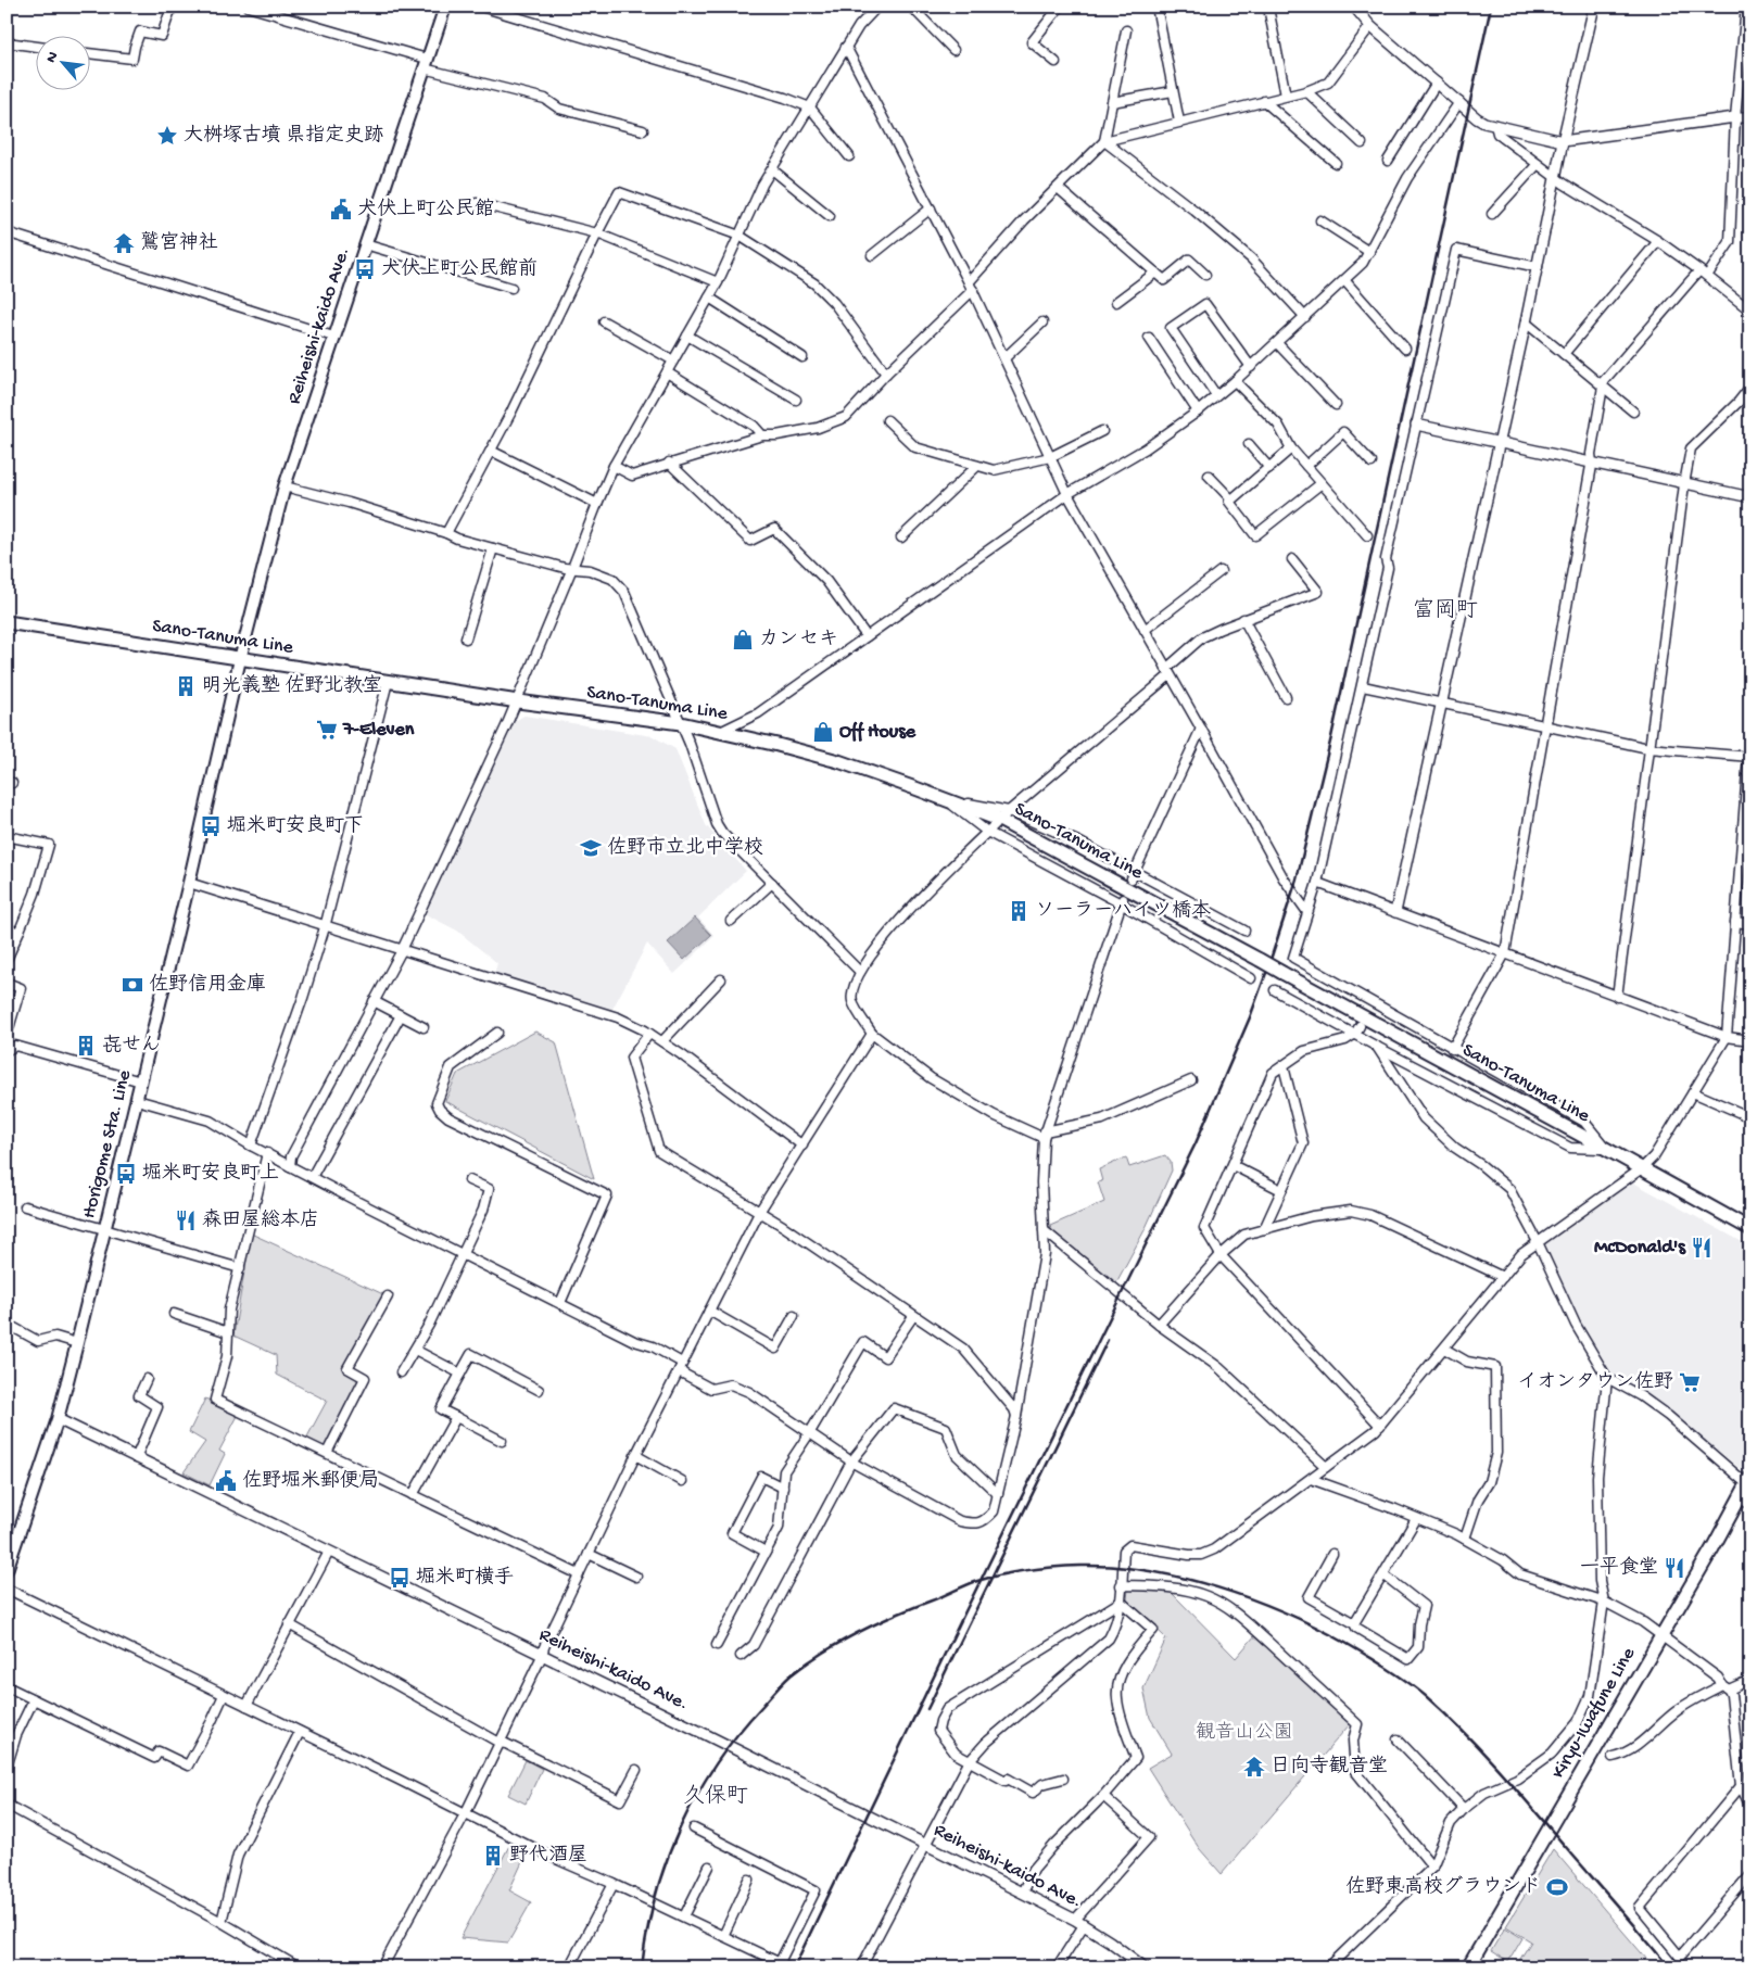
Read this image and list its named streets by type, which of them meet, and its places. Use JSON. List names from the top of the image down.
{
  "streets": {
    "main road": [
      "Reiheishi-kaido Ave.",
      "Sano-Tanuma Line",
      "Horigome Sta. Line",
      "Kiryu-Iwafune Line"
    ]
  },
  "crossings": [
    ["Reiheishi-kaido Ave.", "Sano-Tanuma Line"],
    ["Reiheishi-kaido Ave.", "Horigome Sta. Line"],
    ["Sano-Tanuma Line", "Horigome Sta. Line"]
  ],
  "districts": ["富岡町", "久保町"],
  "parks": ["観音山公園"],
  "places": {
    "place": ["大桝塚古墳 県指定史跡"],
    "public building": ["犬伏上町公民館", "佐野堀米郵便局"],
    "temple": ["鷲宮神社", "日向寺観音堂"],
    "bus stop": [
      "犬伏上町公民館前",
      "堀米町安良町下",
      "堀米町安良町上",
      "堀米町横手"
    ],
    "shop": ["カンセキ", "Off House"],
    "building": [
      "明光義塾 佐野北教室",
      "ソーラーハイツ橋本",
      "㐂せん",
      "野代酒屋"
    ],
    "supermarket": ["7-Eleven", "イオンタウン佐野"],
    "school or university": ["佐野市立北中学校"],
    "bank": ["佐野信用金庫"],
    "restaurant": ["森田屋総本店", "McDonald's", "一平食堂"],
    "sports": ["佐野東高校グラウンド"]
  },
  "north": "top left"
}
